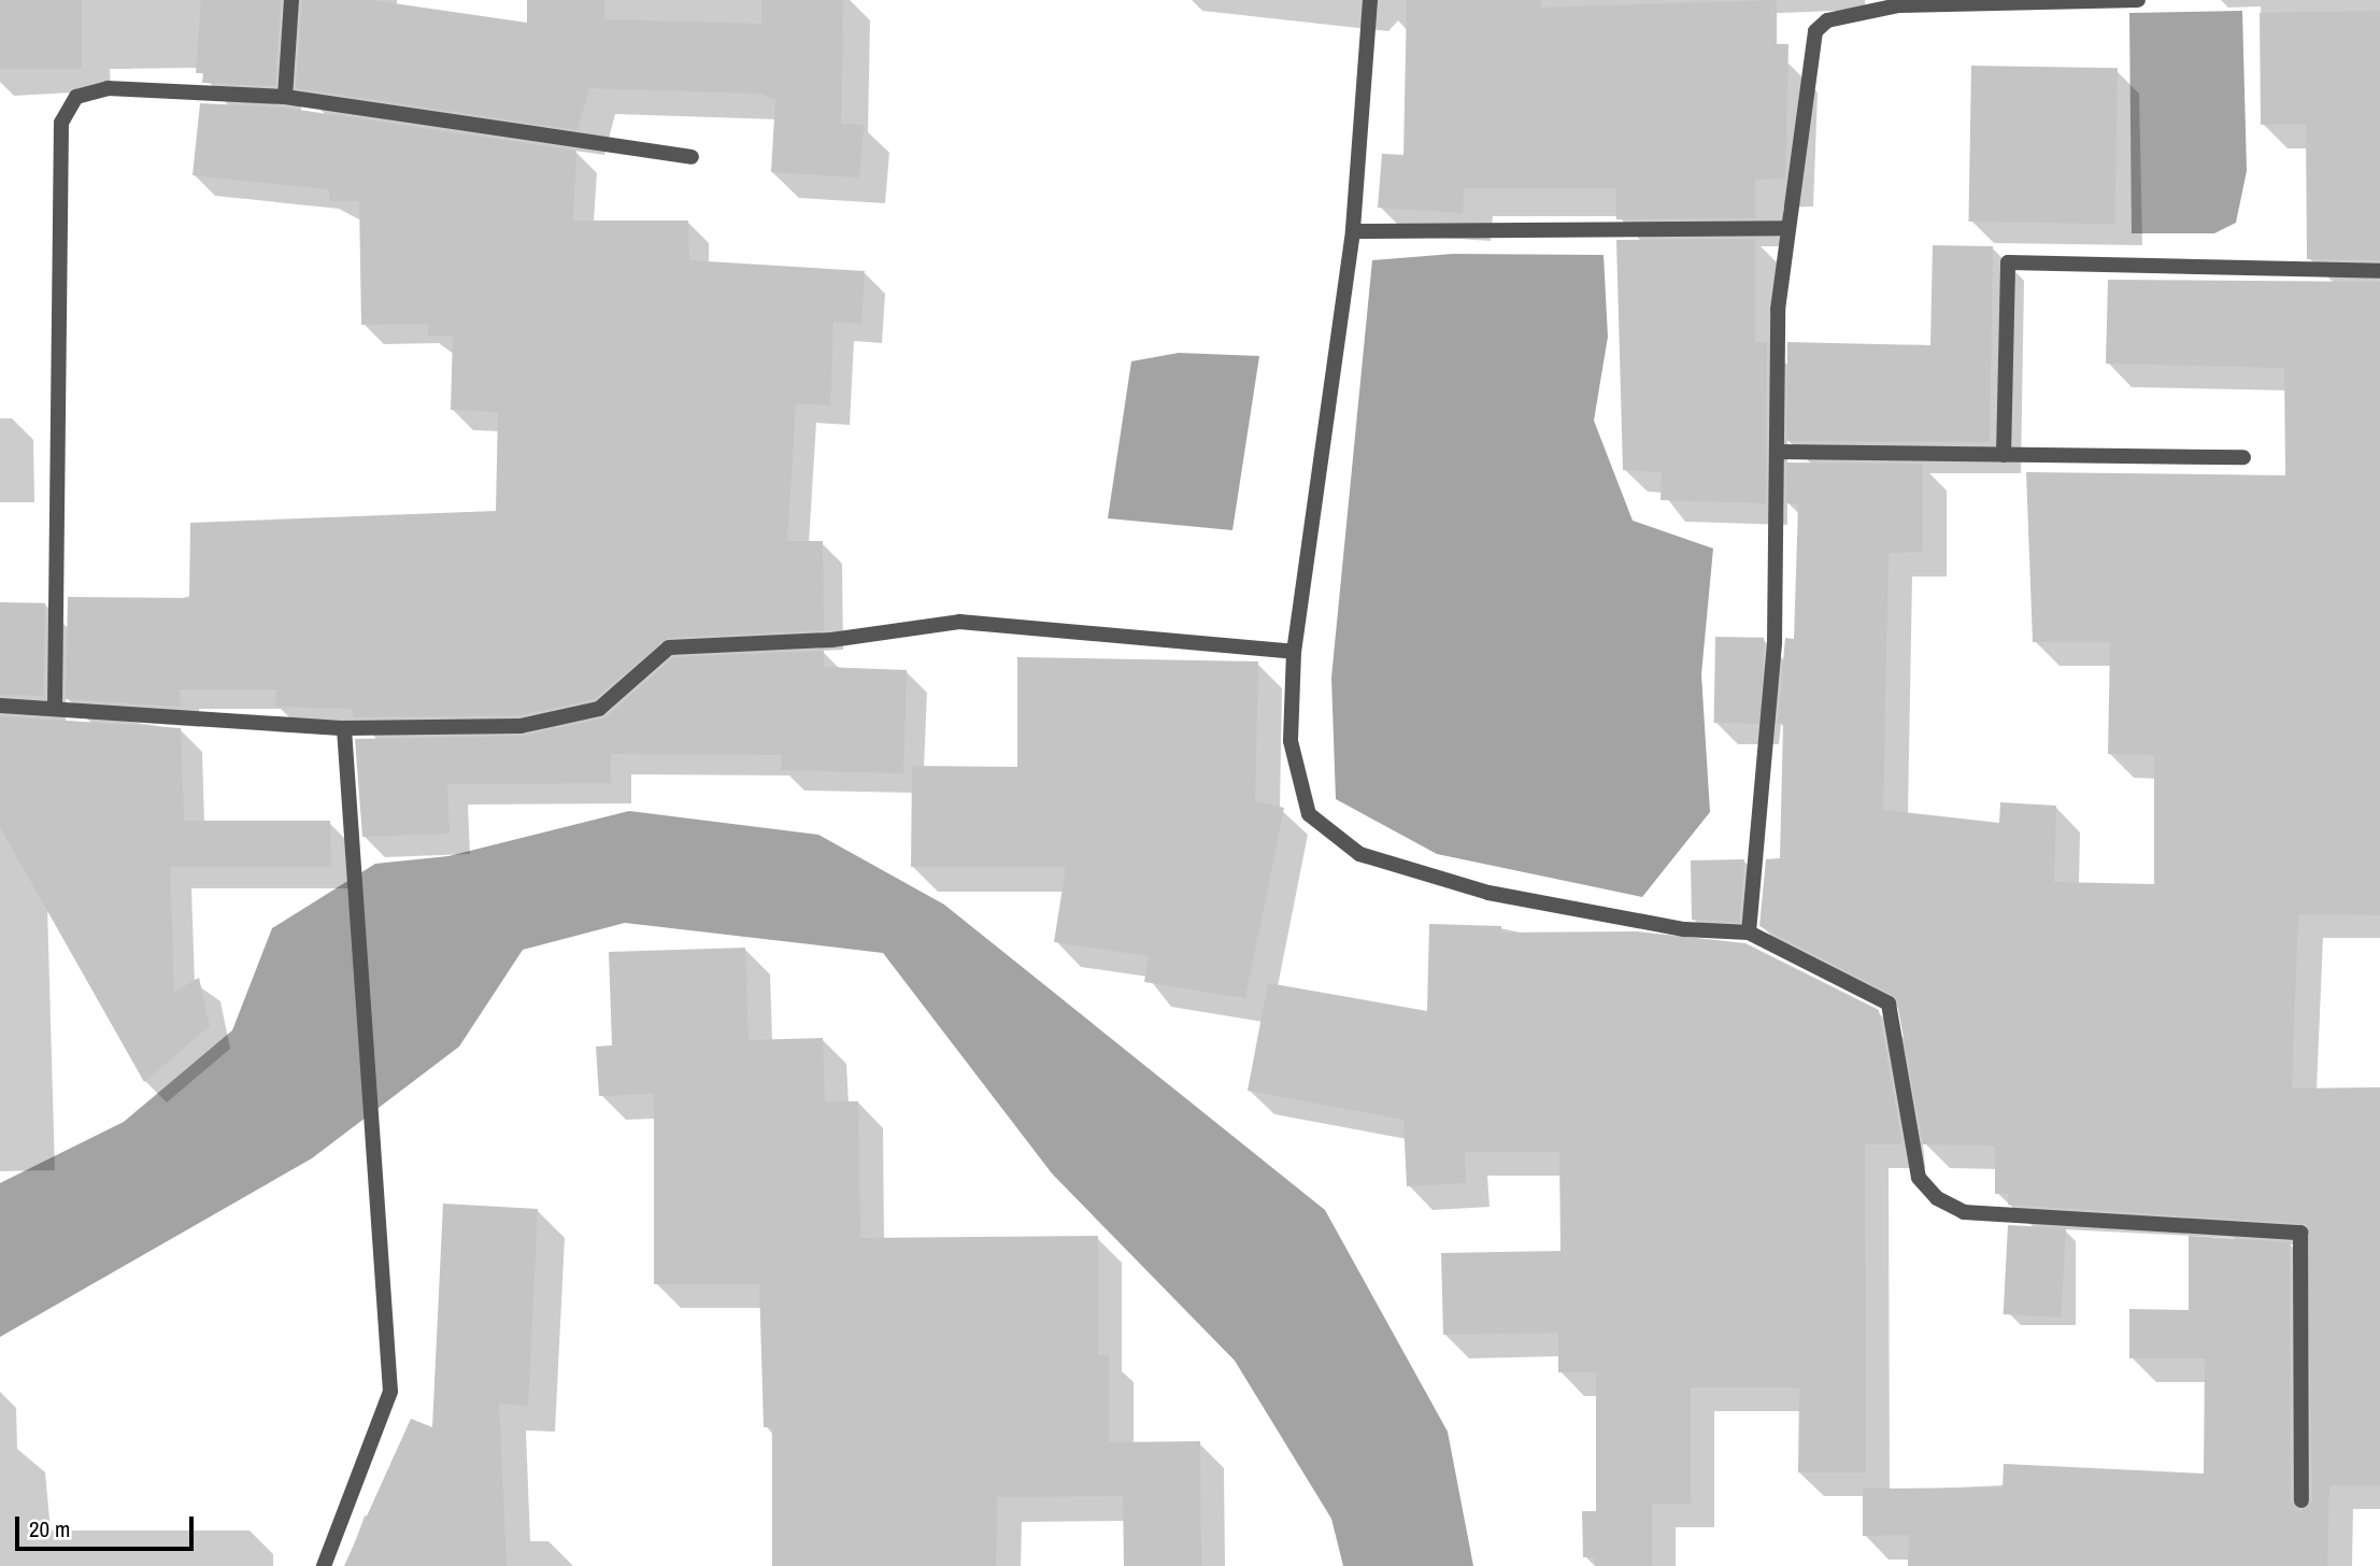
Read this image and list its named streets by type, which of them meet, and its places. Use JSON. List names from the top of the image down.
{
  "scale_bar": "20 m"
}
